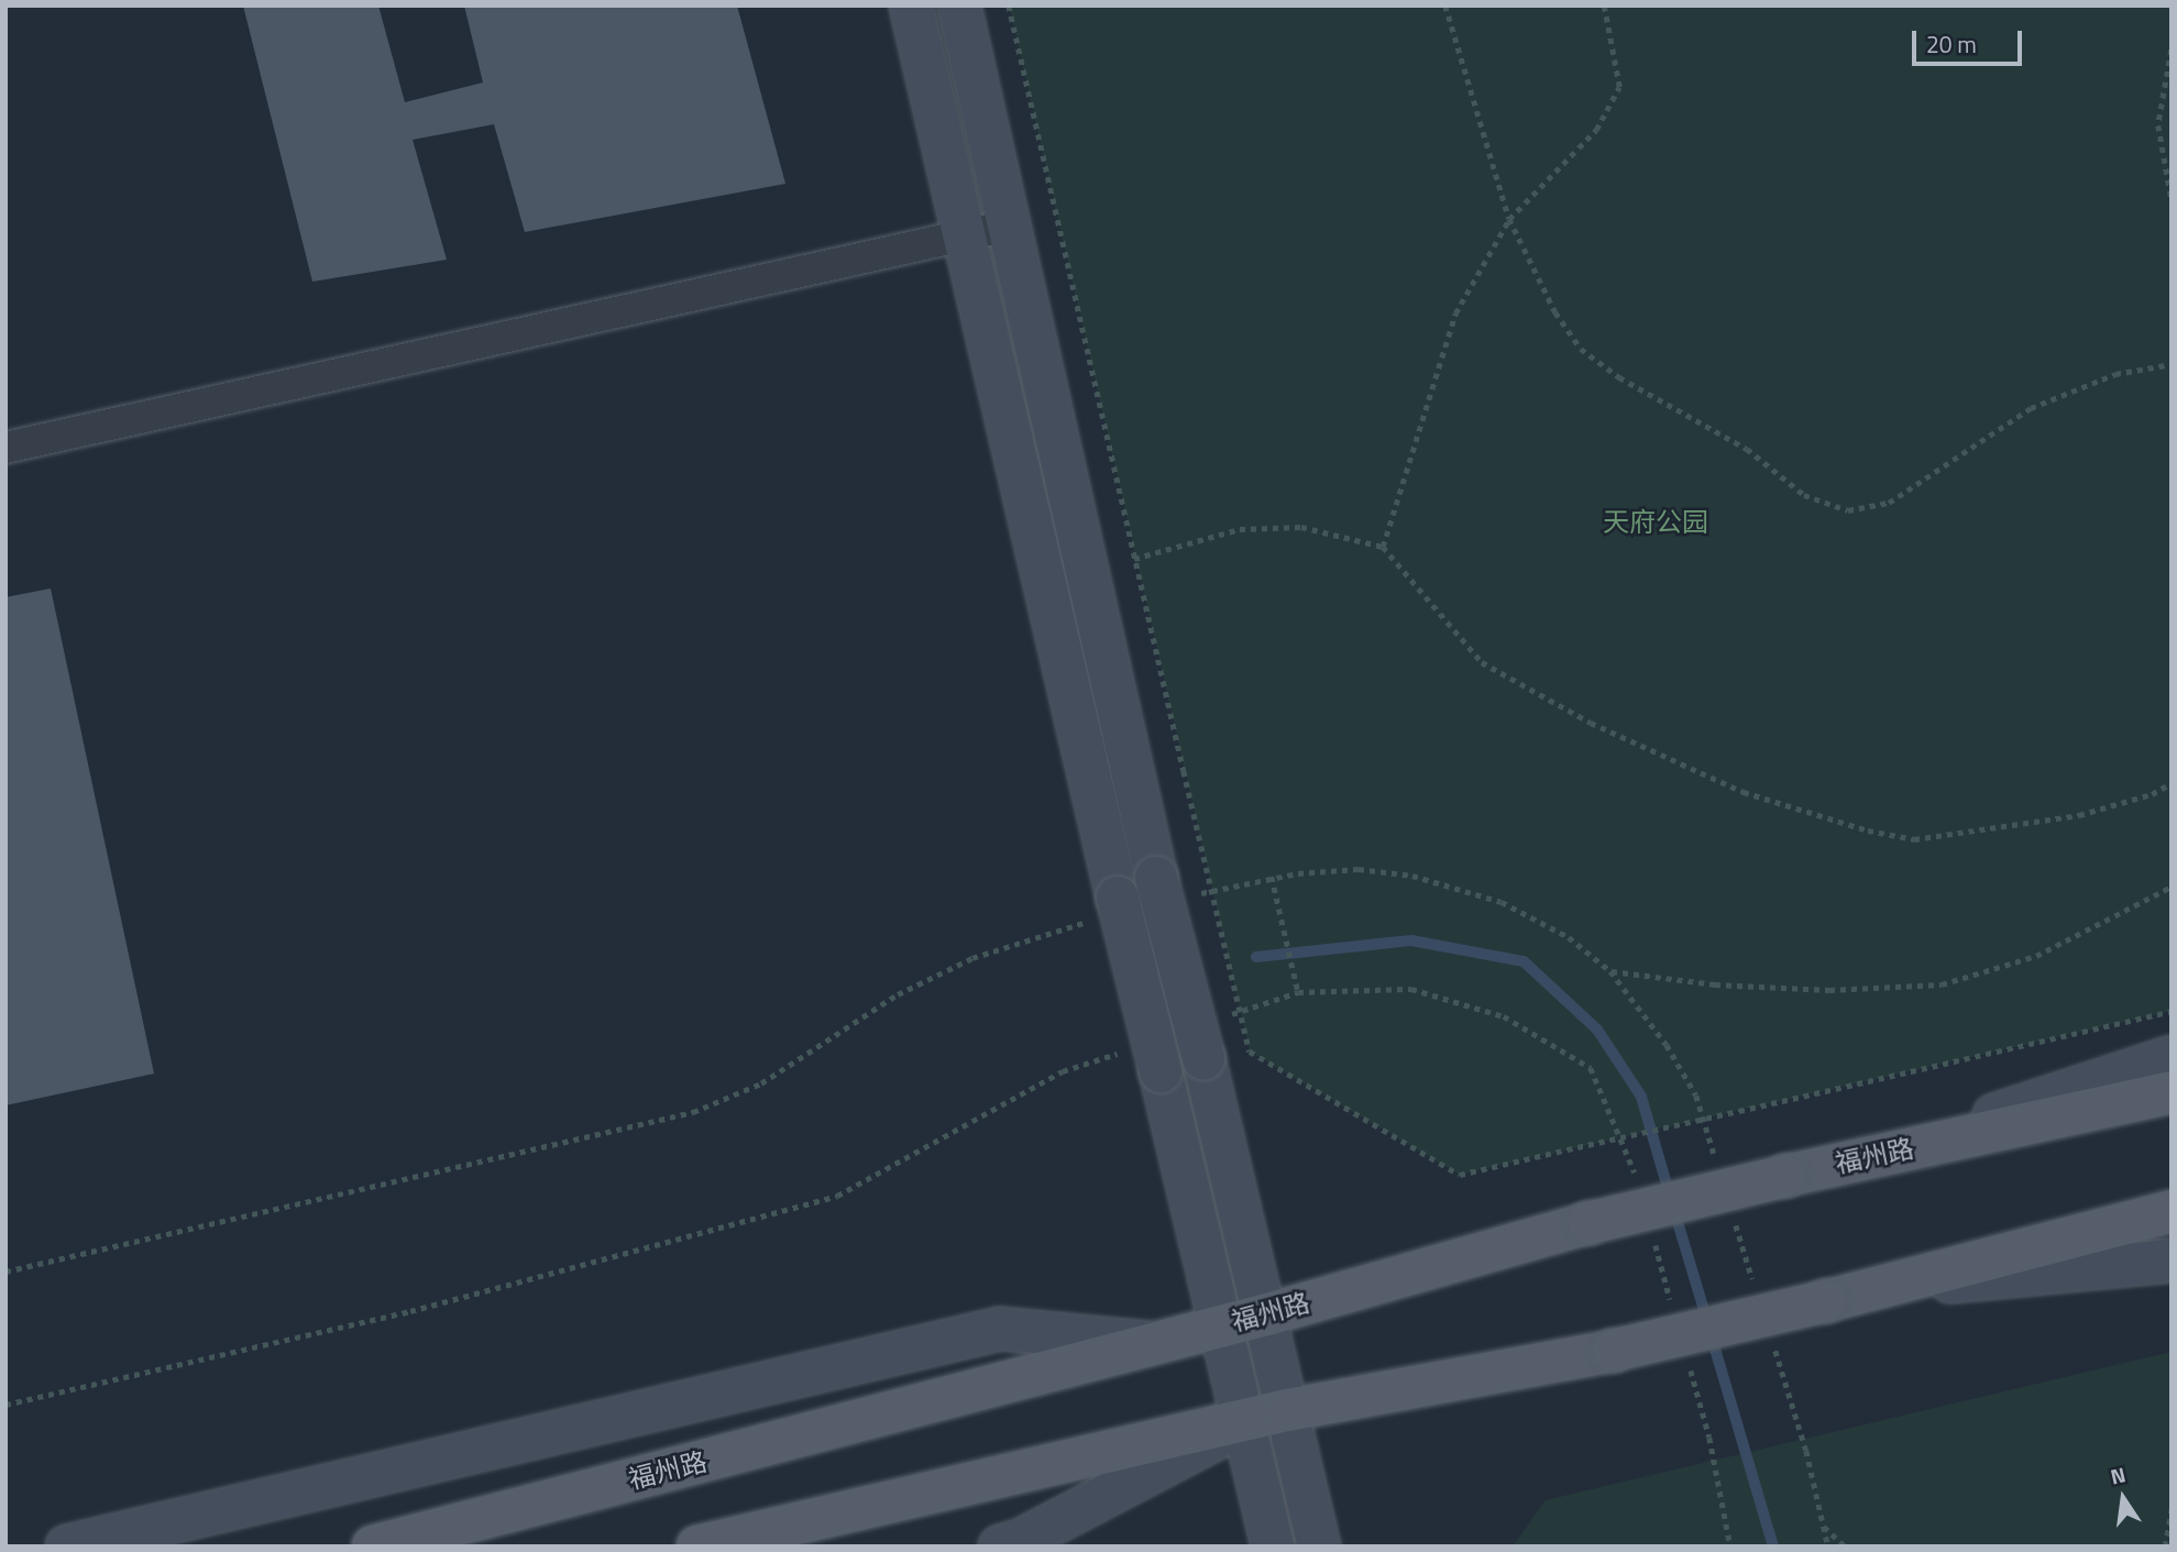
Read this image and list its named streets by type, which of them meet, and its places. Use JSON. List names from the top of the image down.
{
  "streets": {
    "main road": ["福州路"]
  },
  "parks": ["天府公园"],
  "scale_bar": "20 m",
  "north": "top"
}
